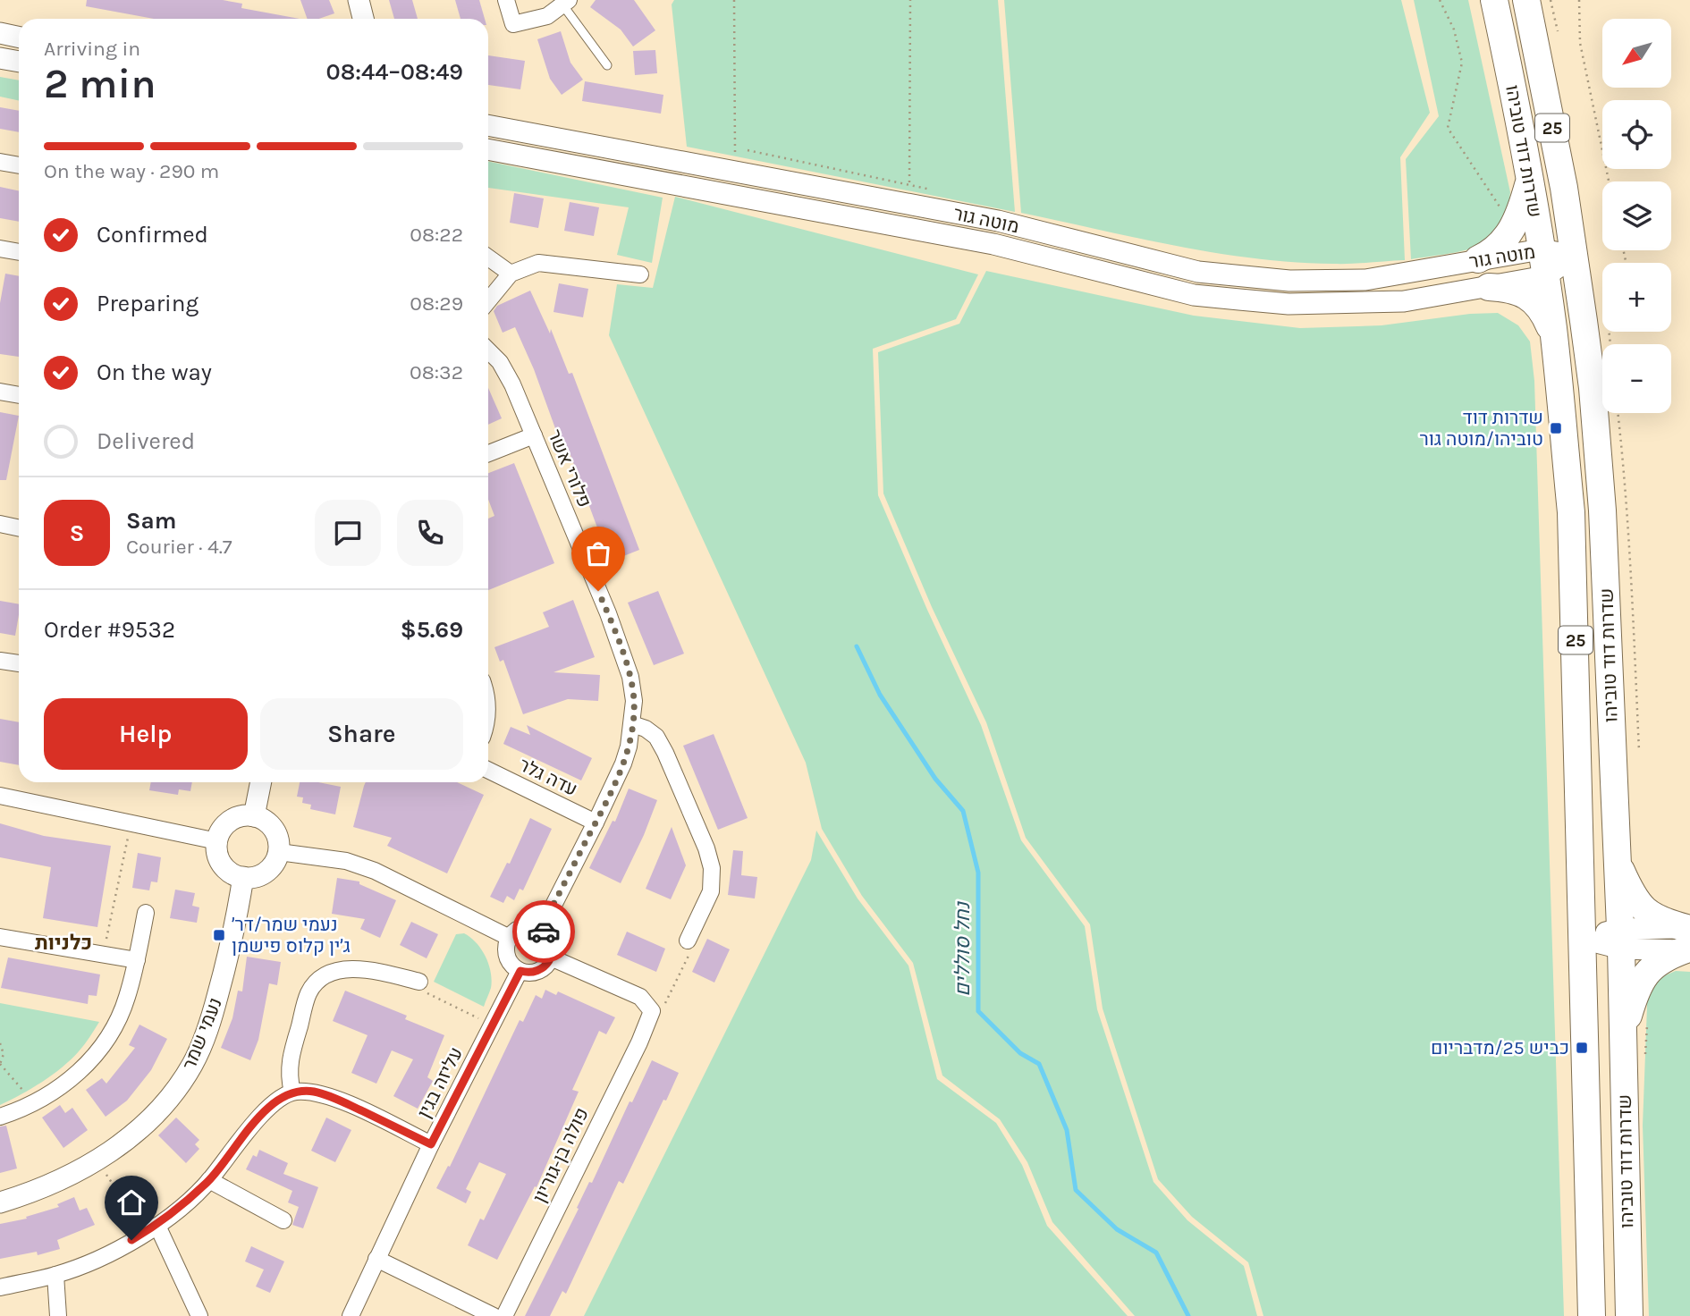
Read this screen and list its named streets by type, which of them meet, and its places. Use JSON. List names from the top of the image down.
{
  "streets": {
    "highway": ["25", "שדרות דוד טוביהו"],
    "street": [
      "מוטה גור",
      "פלורי אשר",
      "עדה גלר",
      "נעמי שמר",
      "עליזה בגין",
      "פולה בן-גוריון"
    ]
  },
  "crossings": [
    ["שדרות דוד טוביהו", "מוטה גור"],
    ["פלורי אשר", "עדה גלר"],
    ["פלורי אשר", "עליזה בגין"]
  ],
  "districts": ["כלניות"],
  "water": ["נחל סוללים"],
  "places": {
    "transit": ["שדרות דוד טוביהו/מוטה גור", "נעמי שמר/דר׳ ג׳ין קלוס פישמן", "כביש 25/מדבריום"]
  },
  "north": "bottom left",
  "page": {
    "map_buttons": ["+", "−"],
    "heading": ["2 min", "Arriving in", "08:44–08:49"],
    "panel": [
      "Sam",
      "Courier · 4.7",
      "Order #9532",
      "$5.69"
    ],
    "bar": "On the way · 290 m",
    "list": [
      ["Confirmed", "08:22"],
      ["Preparing", "08:29"],
      ["On the way", "08:32"],
      "Delivered"
    ],
    "round": "S",
    "buttons": ["Help", "Share"]
  }
}
